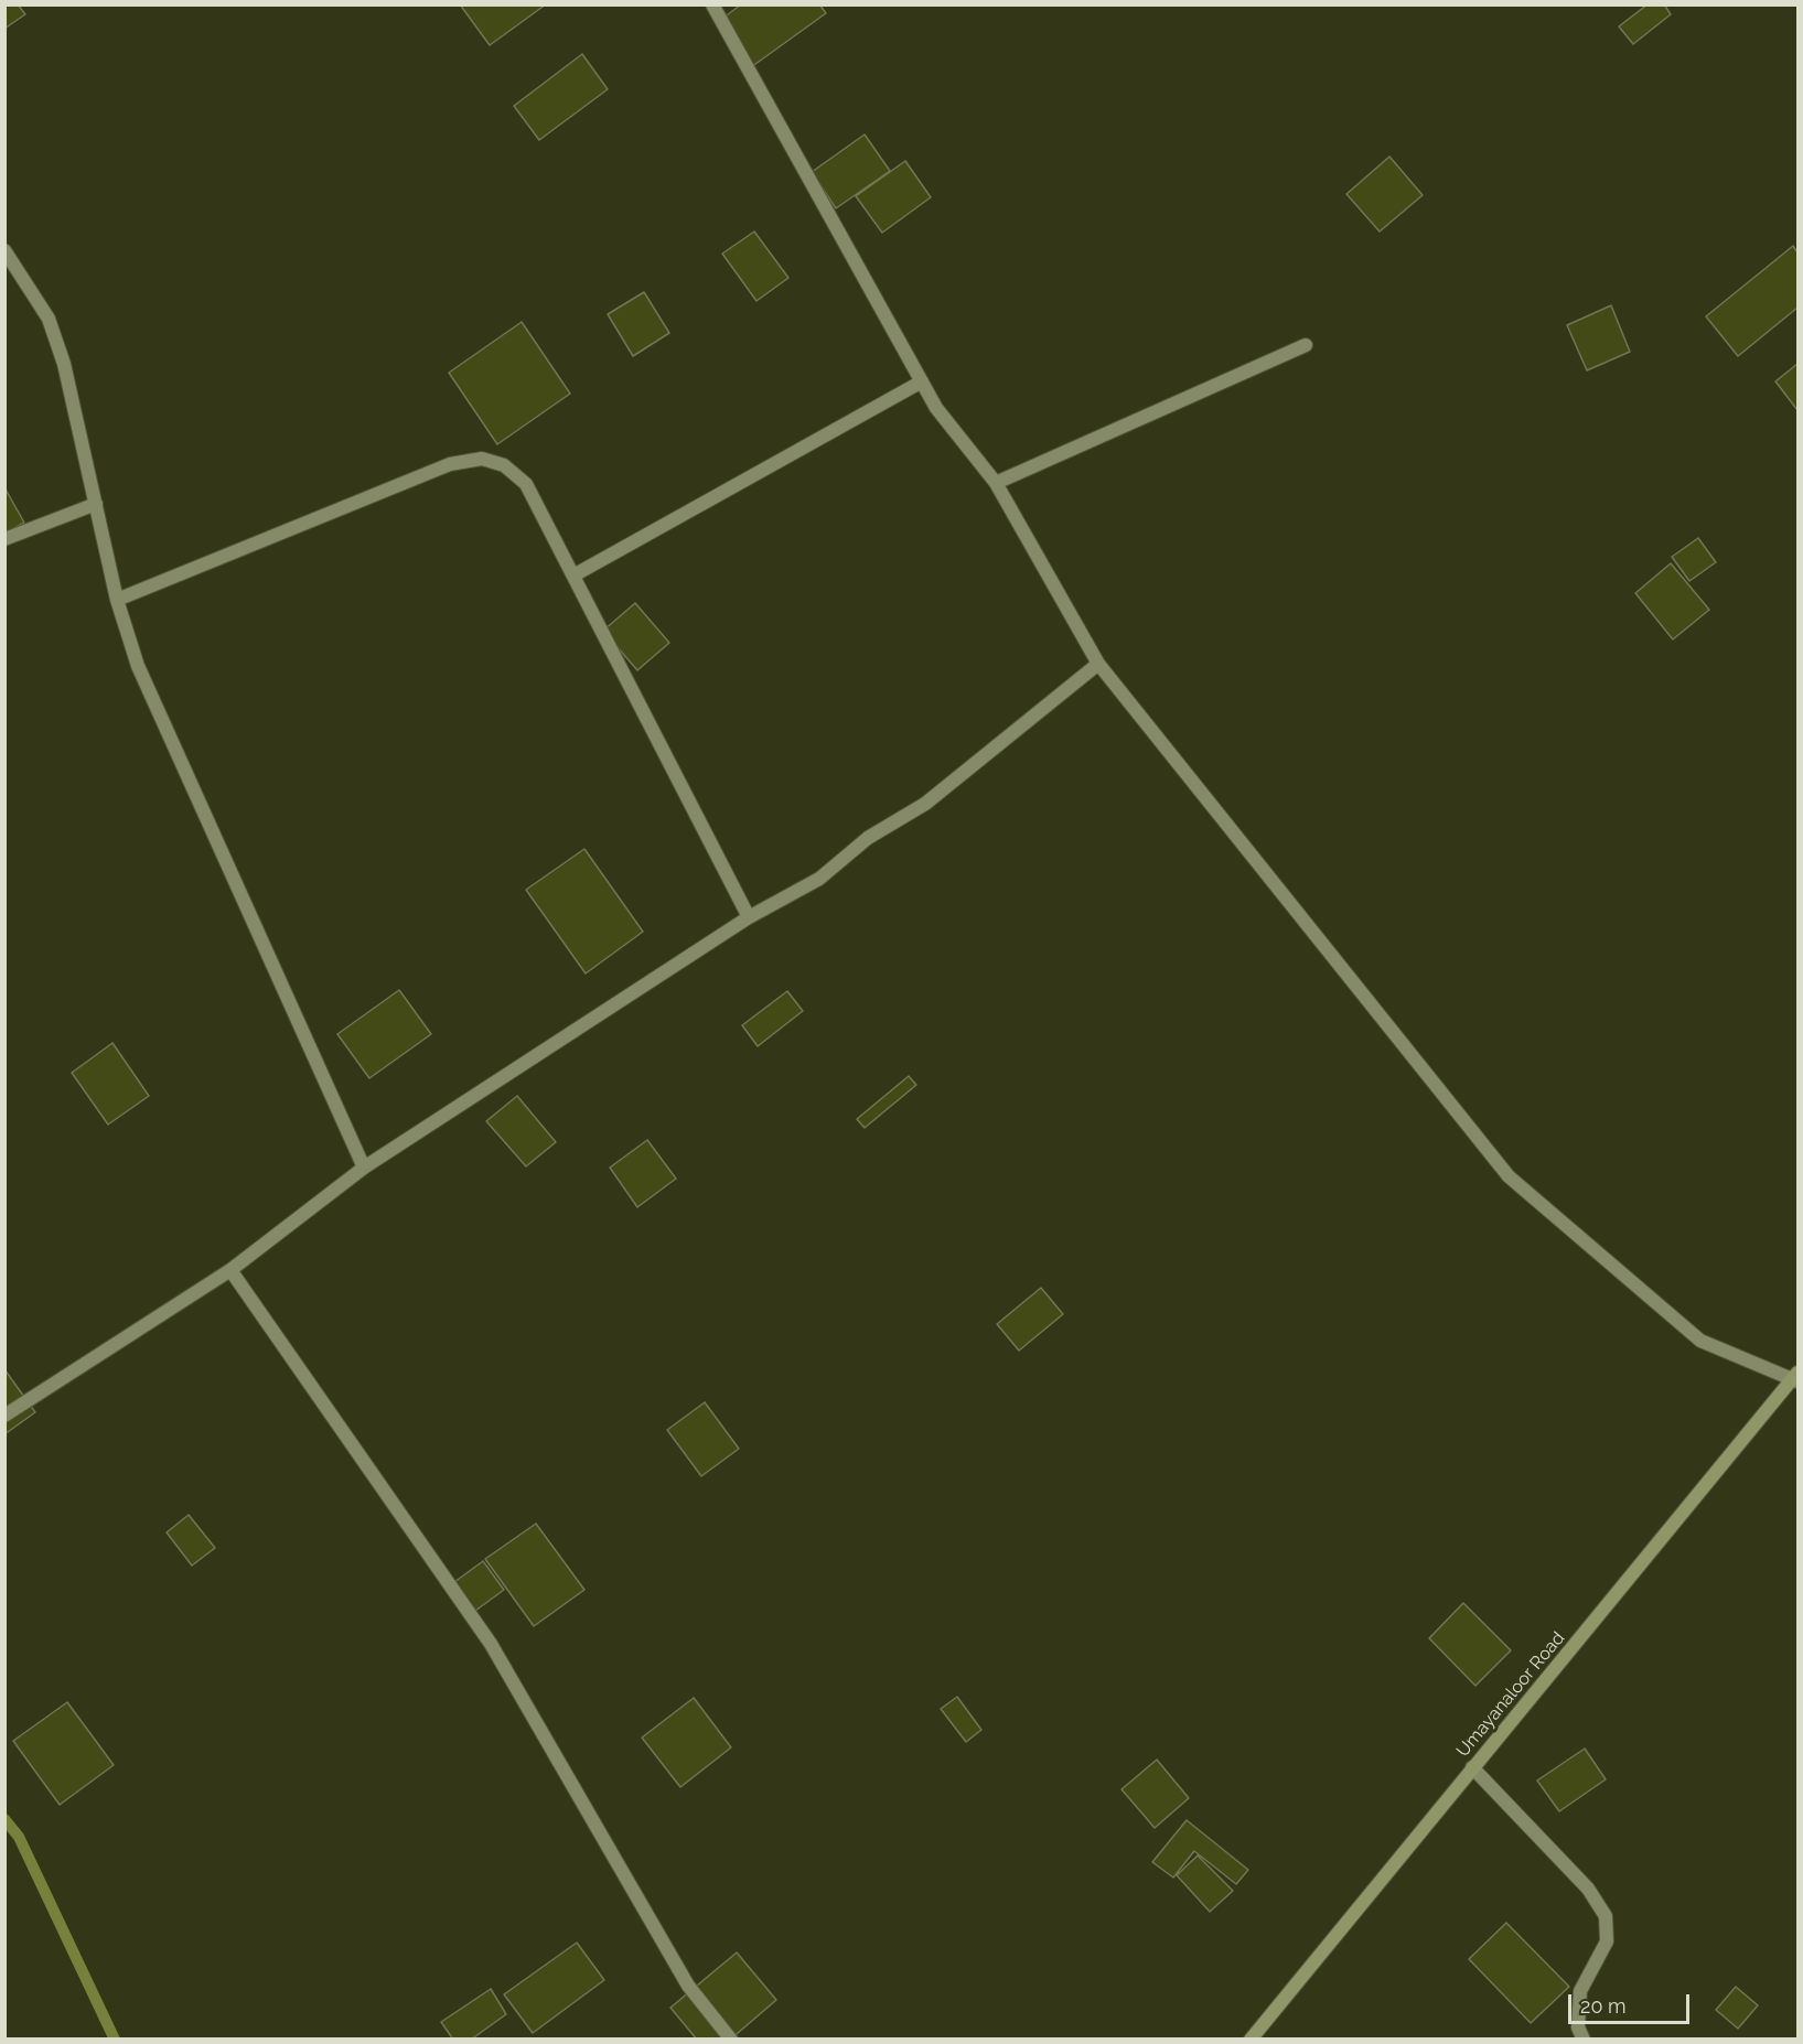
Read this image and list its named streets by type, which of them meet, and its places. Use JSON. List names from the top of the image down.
{
  "streets": {
    "main road": ["Umayanaloor Road"]
  },
  "scale_bar": "20 m"
}
